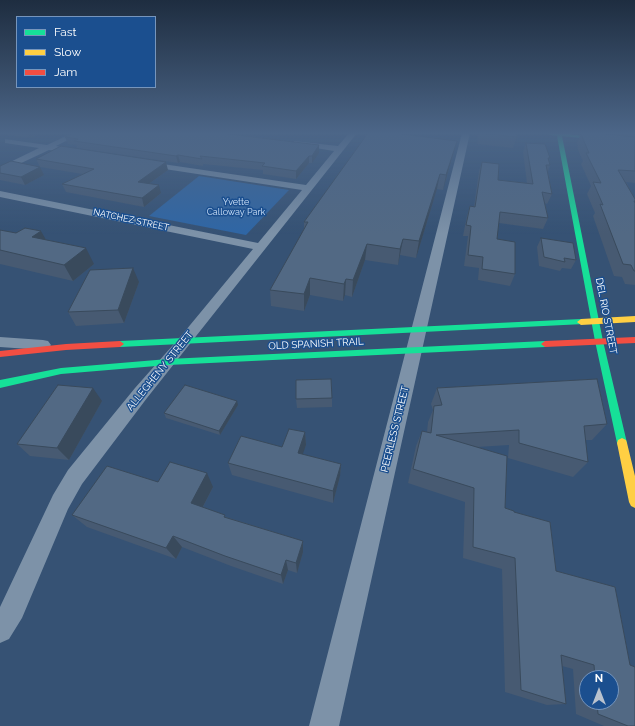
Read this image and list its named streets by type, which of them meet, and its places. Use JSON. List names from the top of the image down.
{
  "streets": {
    "main road": ["DEL RIO STREET", "OLD SPANISH TRAIL"],
    "street": ["NATCHEZ STREET", "ALLEGHENY STREET", "PEERLESS STREET"]
  },
  "crossings": [
    ["NATCHEZ STREET", "ALLEGHENY STREET"],
    ["DEL RIO STREET", "OLD SPANISH TRAIL"],
    ["OLD SPANISH TRAIL", "ALLEGHENY STREET"],
    ["OLD SPANISH TRAIL", "PEERLESS STREET"]
  ],
  "parks": ["Yvette Calloway Park"],
  "legend": ["Fast", "Slow", "Jam"],
  "north": "top"
}
